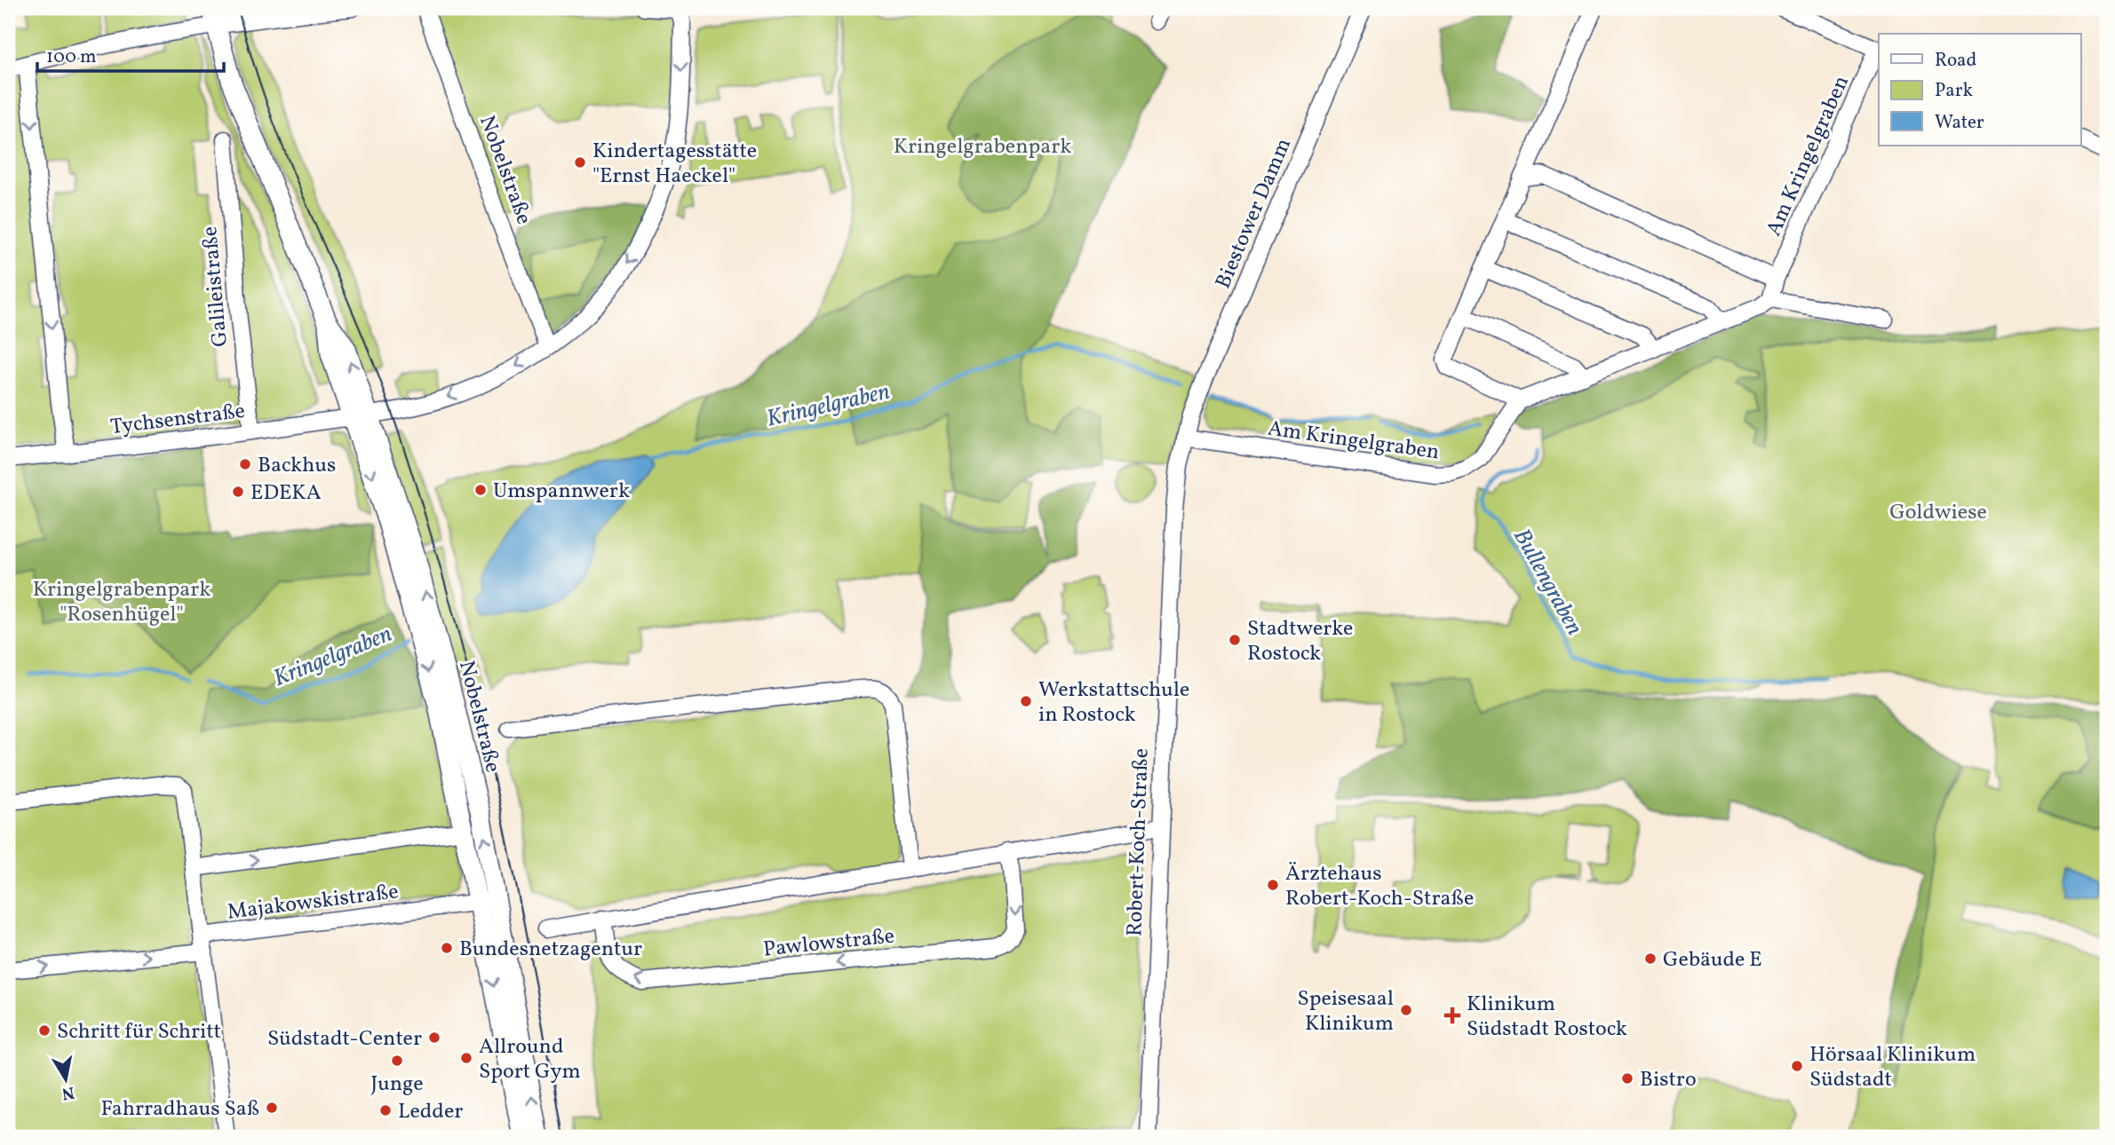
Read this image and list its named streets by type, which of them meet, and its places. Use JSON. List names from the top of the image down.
{
  "streets": {
    "main road": ["Nobelstraße"],
    "street": [
      "Am Kringelgraben",
      "Biestower Damm",
      "Galileistraße",
      "Tychsenstraße",
      "Robert-Koch-Straße",
      "Majakowskistraße",
      "Pawlowstraße"
    ]
  },
  "crossings": [
    ["Am Kringelgraben", "Biestower Damm"],
    ["Am Kringelgraben", "Robert-Koch-Straße"],
    ["Nobelstraße", "Tychsenstraße"],
    ["Nobelstraße", "Majakowskistraße"],
    ["Biestower Damm", "Robert-Koch-Straße"],
    ["Galileistraße", "Tychsenstraße"]
  ],
  "one_way": ["Tychsenstraße"],
  "water": ["Kringelgraben", "Bullengraben"],
  "parks": ["Kringelgrabenpark", "Goldwiese", "Kringelgrabenpark \"Rosenhügel\""],
  "places": {
    "other": [
      "Kindertagesstätte \"Ernst Haeckel\"",
      "Backhus",
      "Umspannwerk",
      "EDEKA",
      "Stadtwerke Rostock",
      "Werkstattschule in Rostock",
      "Ärztehaus Robert-Koch-Straße",
      "Bundesnetzagentur",
      "Gebäude E",
      "Speisesaal Klinikum",
      "Schritt für Schritt",
      "Südstadt-Center",
      "Allround Sport Gym",
      "Junge",
      "Hörsaal Klinikum Südstadt",
      "Bistro",
      "Fahrradhaus Saß",
      "Ledder"
    ],
    "health": ["Klinikum Südstadt Rostock"]
  },
  "legend": ["Road", "Park", "Water"],
  "scale_bar": "100 m",
  "north": "bottom"
}
